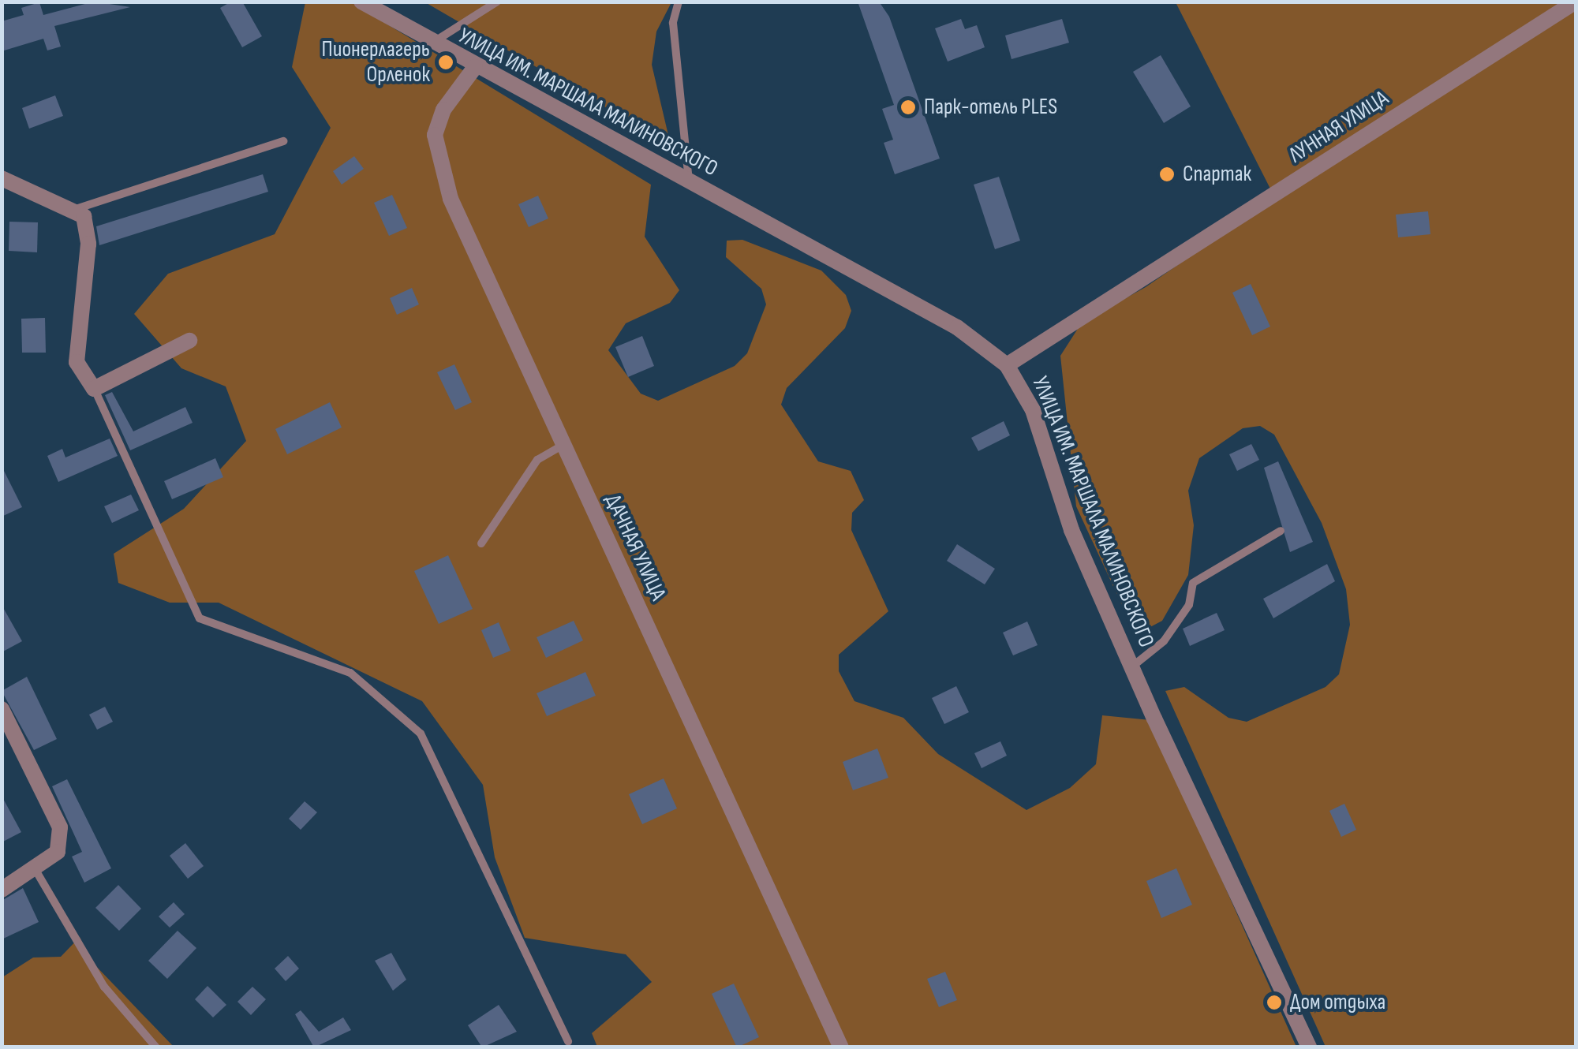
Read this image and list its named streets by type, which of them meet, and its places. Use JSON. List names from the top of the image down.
{
  "streets": {
    "street": ["УЛИЦА ИМ. МАРШАЛА МАЛИНОВСКОГО", "ЛУННАЯ УЛИЦА", "ДАЧНАЯ УЛИЦА"]
  },
  "crossings": [
    ["УЛИЦА ИМ. МАРШАЛА МАЛИНОВСКОГО", "ЛУННАЯ УЛИЦА"],
    ["УЛИЦА ИМ. МАРШАЛА МАЛИНОВСКОГО", "ДАЧНАЯ УЛИЦА"]
  ],
  "places": [
    "Пионерлагерь Орленок",
    "Парк-отель PLES",
    "Спартак",
    "Дом отдыха"
  ]
}
